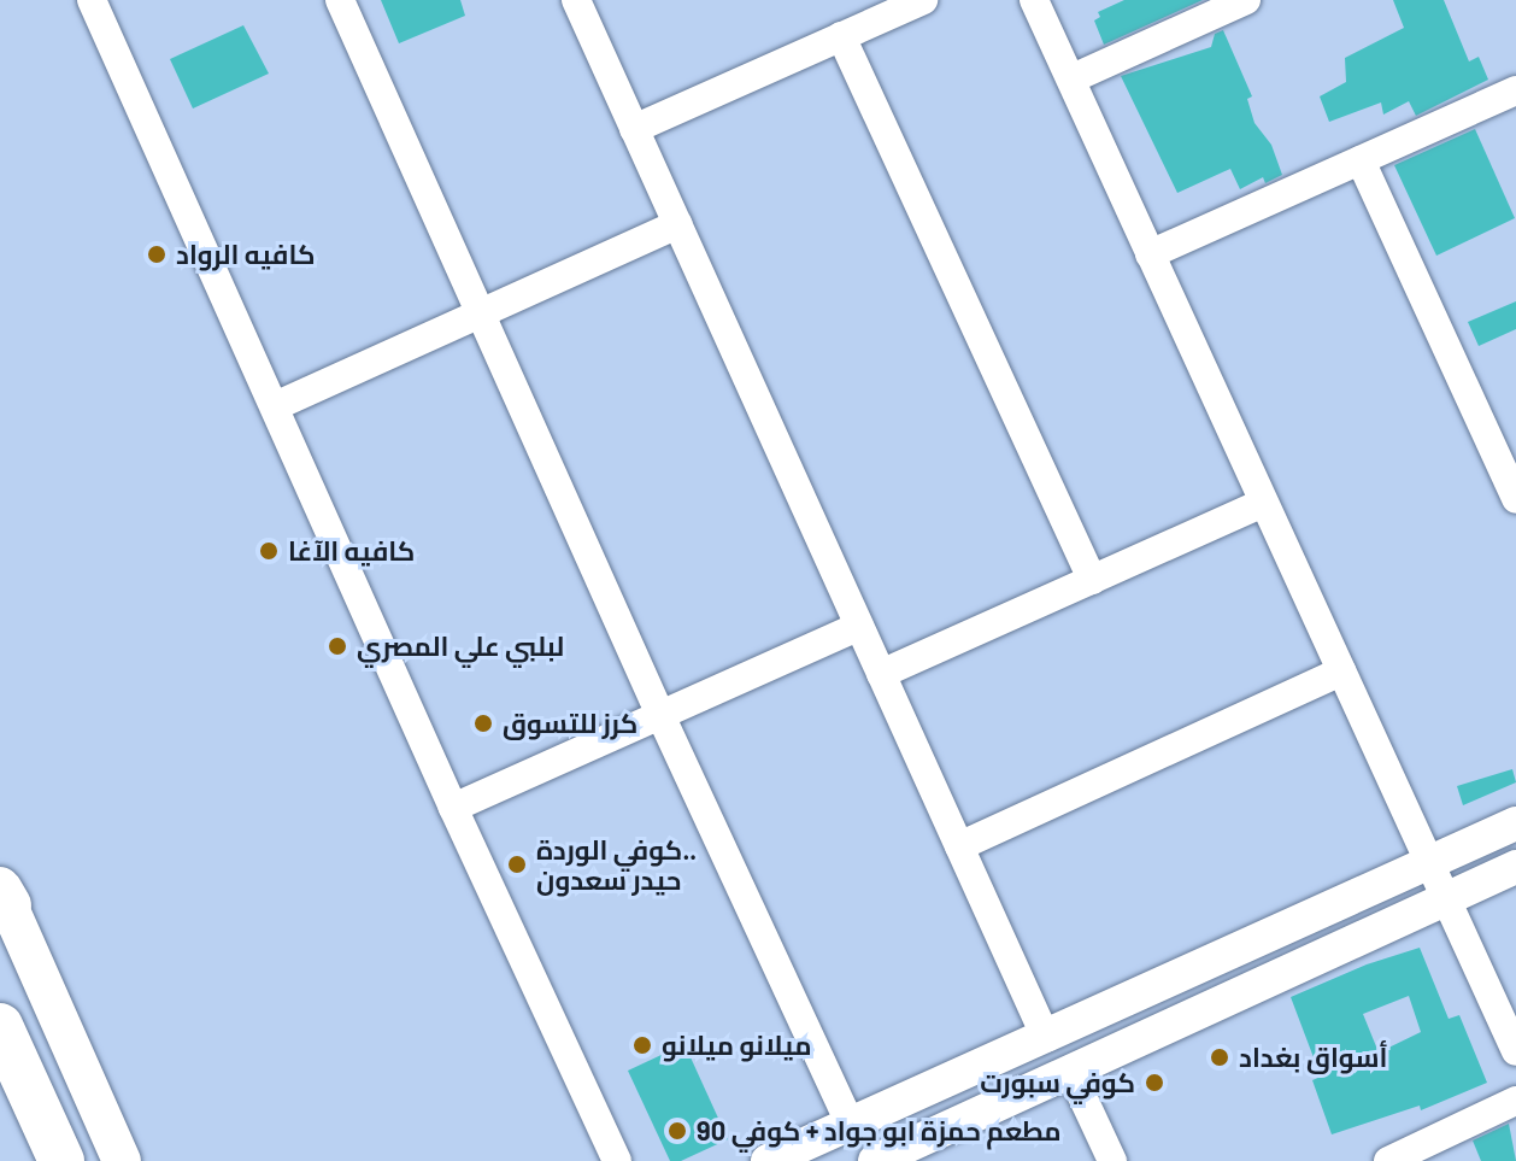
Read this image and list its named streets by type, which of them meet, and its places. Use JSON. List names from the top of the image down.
{
  "places": [
    "كافيه الرواد",
    "كافيه الآغا",
    "لبلبي علي المصري",
    "كرز للتسوق",
    "كوفي الوردة.. حيدر سعدون",
    "ميلانو ميلانو",
    "أسواق بغداد",
    "كوفي سبورت",
    "مطعم حمزة ابو جواد + كوفي 90"
  ]
}
